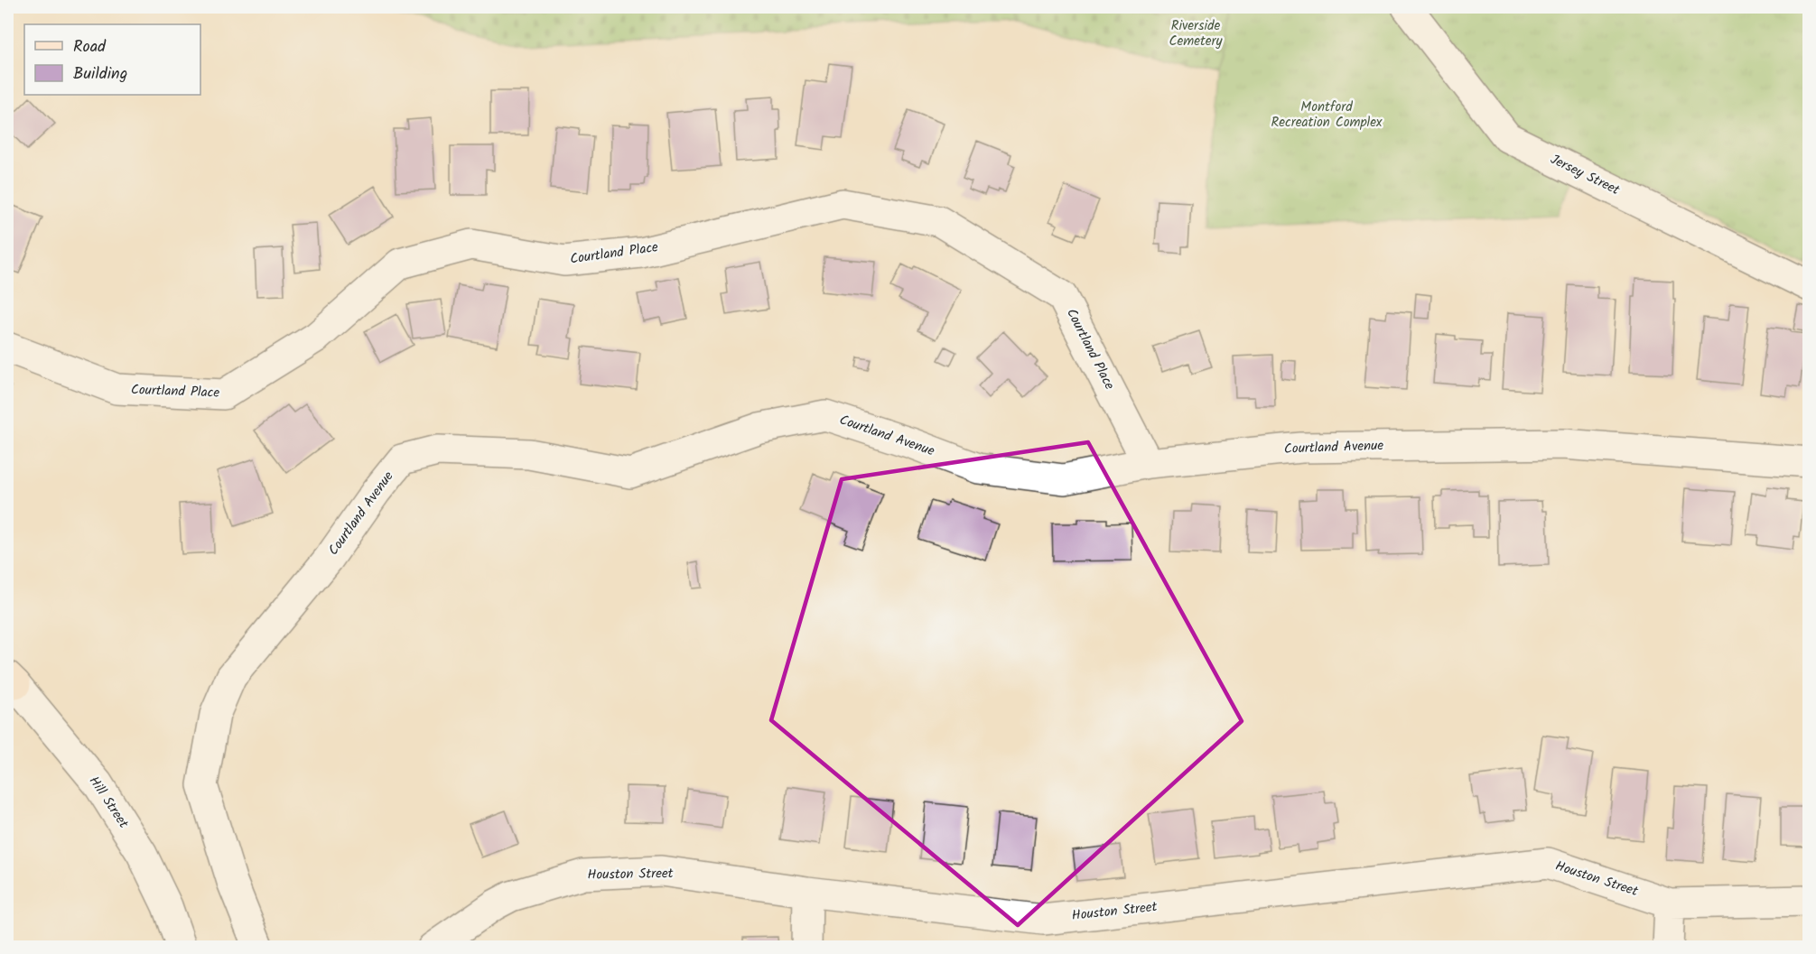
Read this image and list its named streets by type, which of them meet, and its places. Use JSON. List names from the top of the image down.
{
  "streets": {
    "street": [
      "Jersey Street",
      "Courtland Place",
      "Courtland Avenue",
      "Hill Street",
      "Houston Street"
    ]
  },
  "crossings": [
    ["Courtland Place", "Courtland Avenue"]
  ],
  "parks": ["Riverside Cemetery", "Montford Recreation Complex"],
  "legend": ["Road", "Building"]
}
